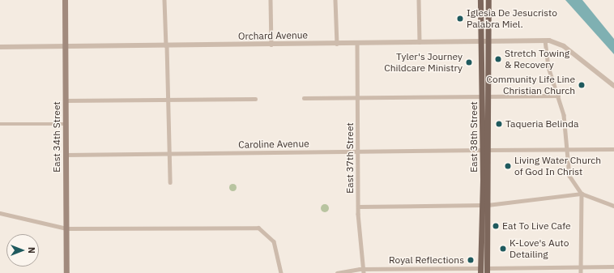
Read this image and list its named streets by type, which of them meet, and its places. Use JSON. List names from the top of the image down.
{
  "streets": {
    "main road": ["East 34th Street", "East 38th Street"],
    "street": ["Orchard Avenue", "Caroline Avenue", "East 37th Street"]
  },
  "crossings": [
    ["Orchard Avenue", "East 34th Street"],
    ["Orchard Avenue", "East 38th Street"],
    ["Orchard Avenue", "East 37th Street"],
    ["East 34th Street", "Caroline Avenue"],
    ["East 38th Street", "Caroline Avenue"],
    ["Caroline Avenue", "East 37th Street"]
  ],
  "places": [
    "Iglesia De Jesucristo Palabra Miel.",
    "Stretch Towing & Recovery",
    "Tyler's Journey Childcare Ministry",
    "Community Life Line Christian Church",
    "Taqueria Belinda",
    "Living Water Church of God In Christ",
    "Eat To Live Cafe",
    "K-Love's Auto Detailing",
    "Royal Reflections"
  ],
  "north": "right"
}
